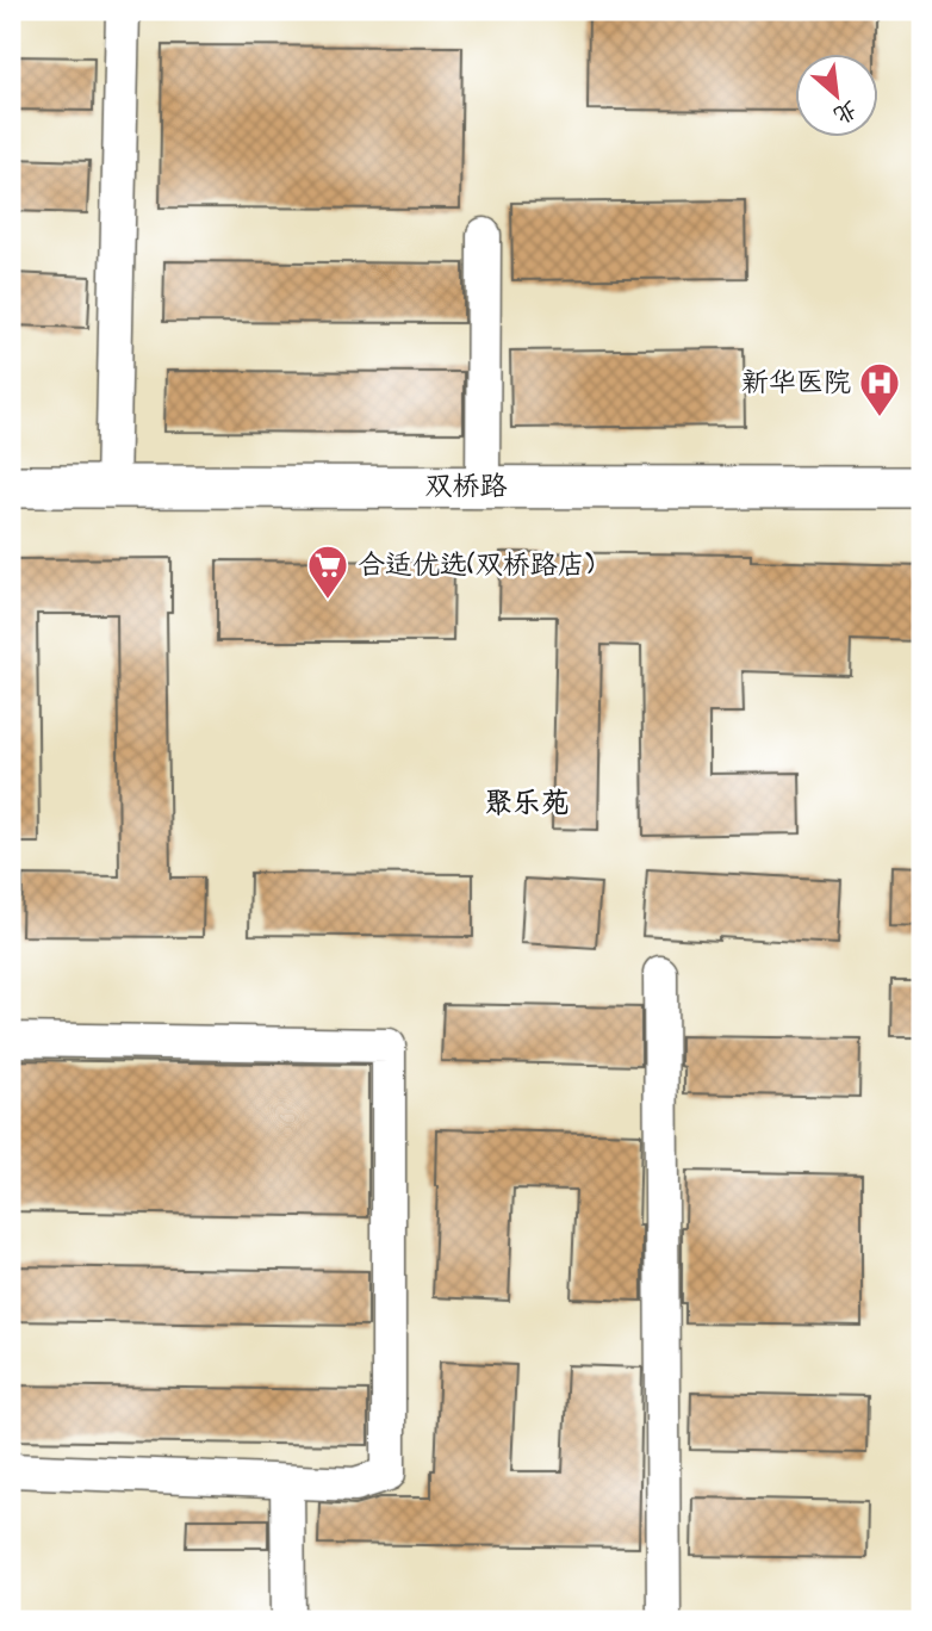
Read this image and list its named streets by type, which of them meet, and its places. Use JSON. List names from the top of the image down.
{
  "streets": {
    "main road": ["双桥路"]
  },
  "districts": ["聚乐苑"],
  "places": {
    "hospital": ["新华医院"],
    "supermarket": ["合适优选(双桥路店)"]
  },
  "north": "bottom right"
}
